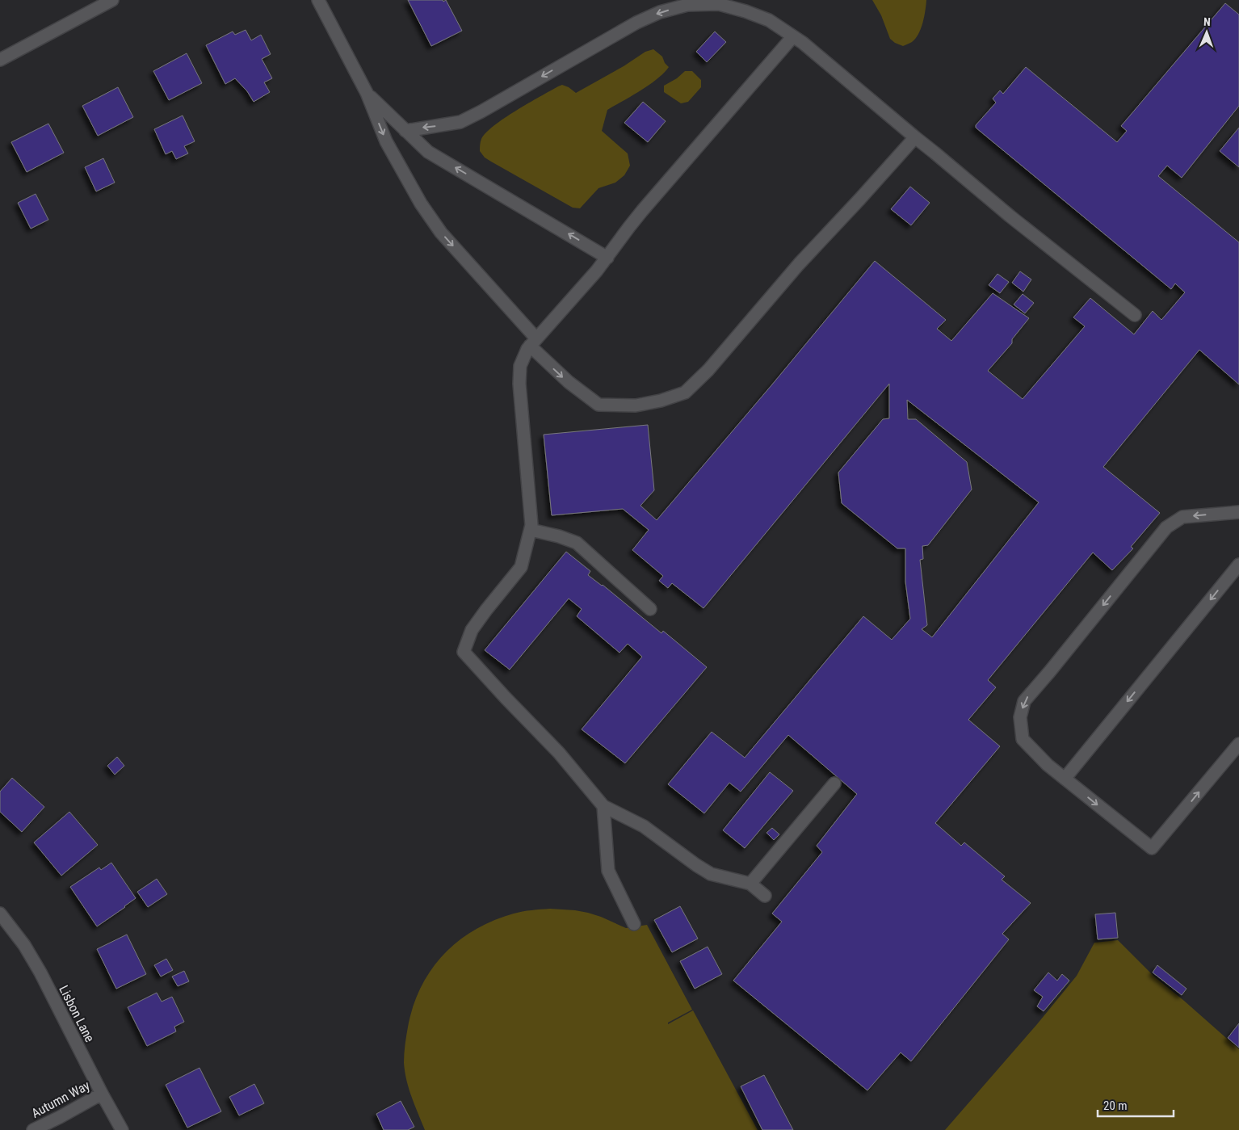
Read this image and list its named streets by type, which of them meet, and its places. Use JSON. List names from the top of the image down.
{
  "streets": {
    "street": ["Lisbon Lane", "Autumn Way"]
  },
  "crossings": [
    ["Lisbon Lane", "Autumn Way"]
  ],
  "scale_bar": "20 m",
  "north": "top"
}
